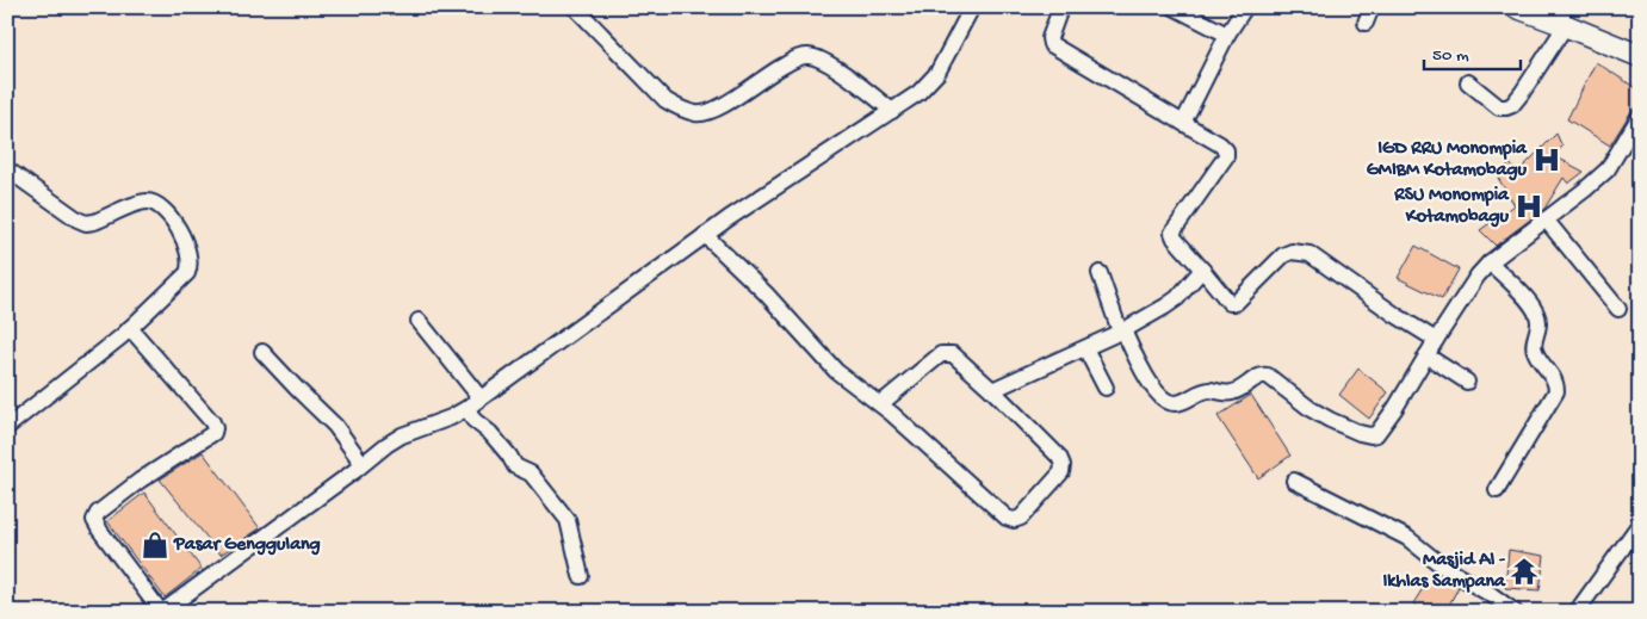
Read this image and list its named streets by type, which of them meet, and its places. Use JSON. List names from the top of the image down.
{
  "places": {
    "hospital": ["IGD RRU Monompia GMIBM Kotamobagu", "RSU Monompia Kotamobagu"],
    "shop": ["Pasar Genggulang"],
    "temple": ["Masjid Al - Ikhlas Sampana"]
  },
  "scale_bar": "50 m"
}
